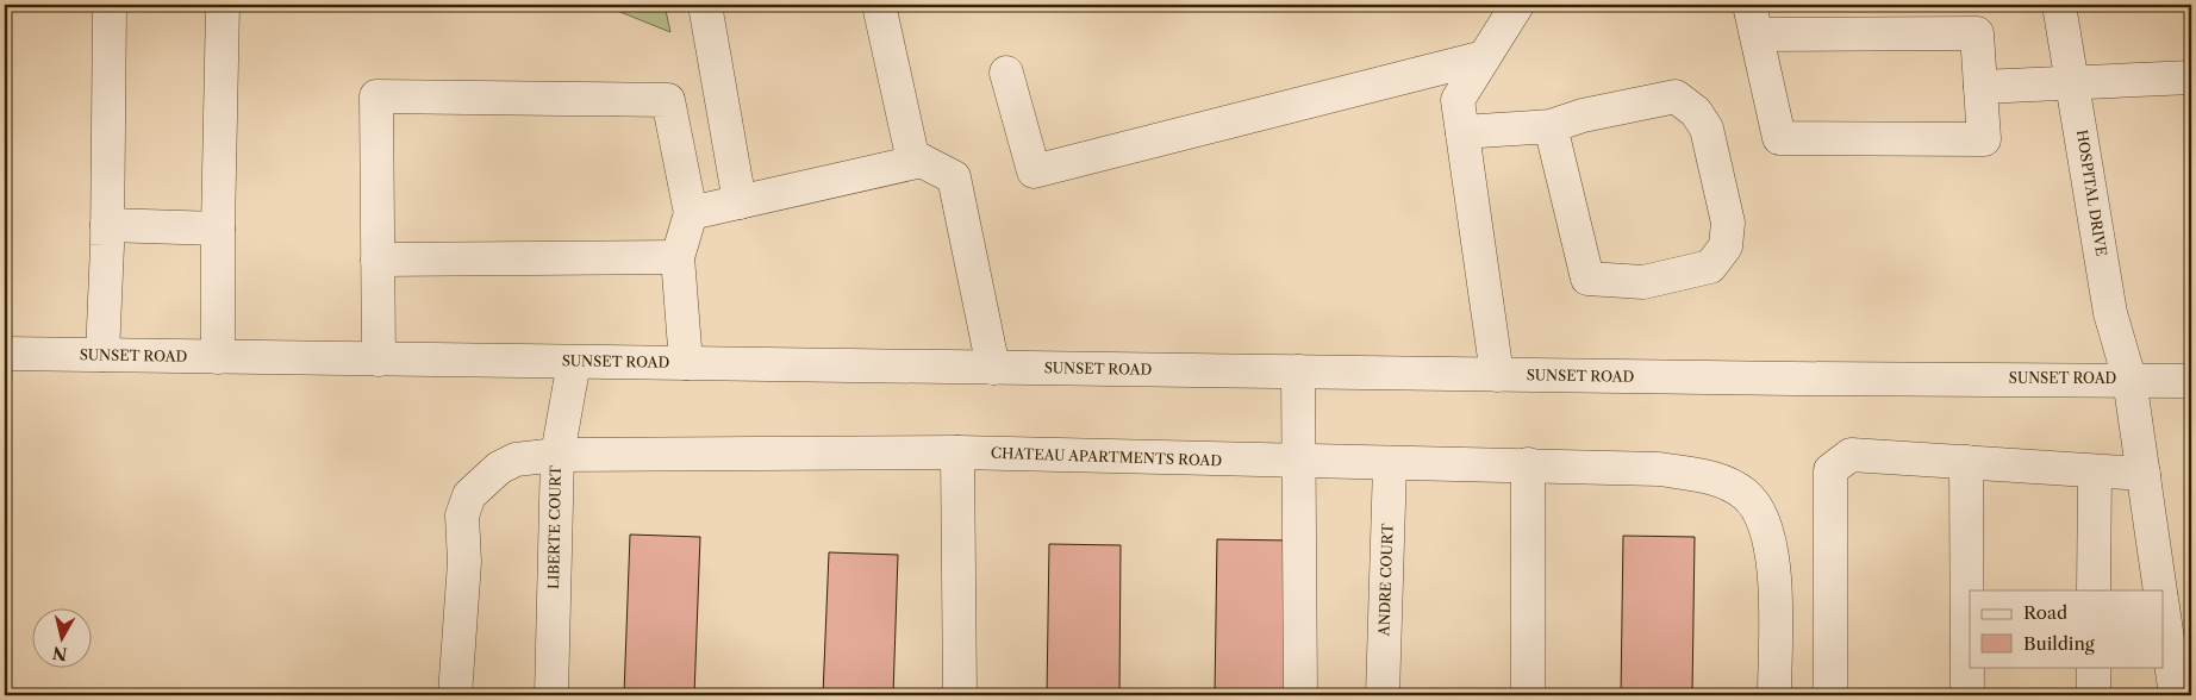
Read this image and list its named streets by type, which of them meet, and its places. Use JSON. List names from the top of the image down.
{
  "streets": {
    "street": [
      "HOSPITAL DRIVE",
      "SUNSET ROAD",
      "CHATEAU APARTMENTS ROAD",
      "LIBERTE COURT",
      "ANDRE COURT"
    ]
  },
  "crossings": [
    ["HOSPITAL DRIVE", "SUNSET ROAD"],
    ["SUNSET ROAD", "LIBERTE COURT"],
    ["CHATEAU APARTMENTS ROAD", "LIBERTE COURT"],
    ["CHATEAU APARTMENTS ROAD", "ANDRE COURT"]
  ],
  "legend": ["Road", "Building"],
  "north": "bottom"
}
